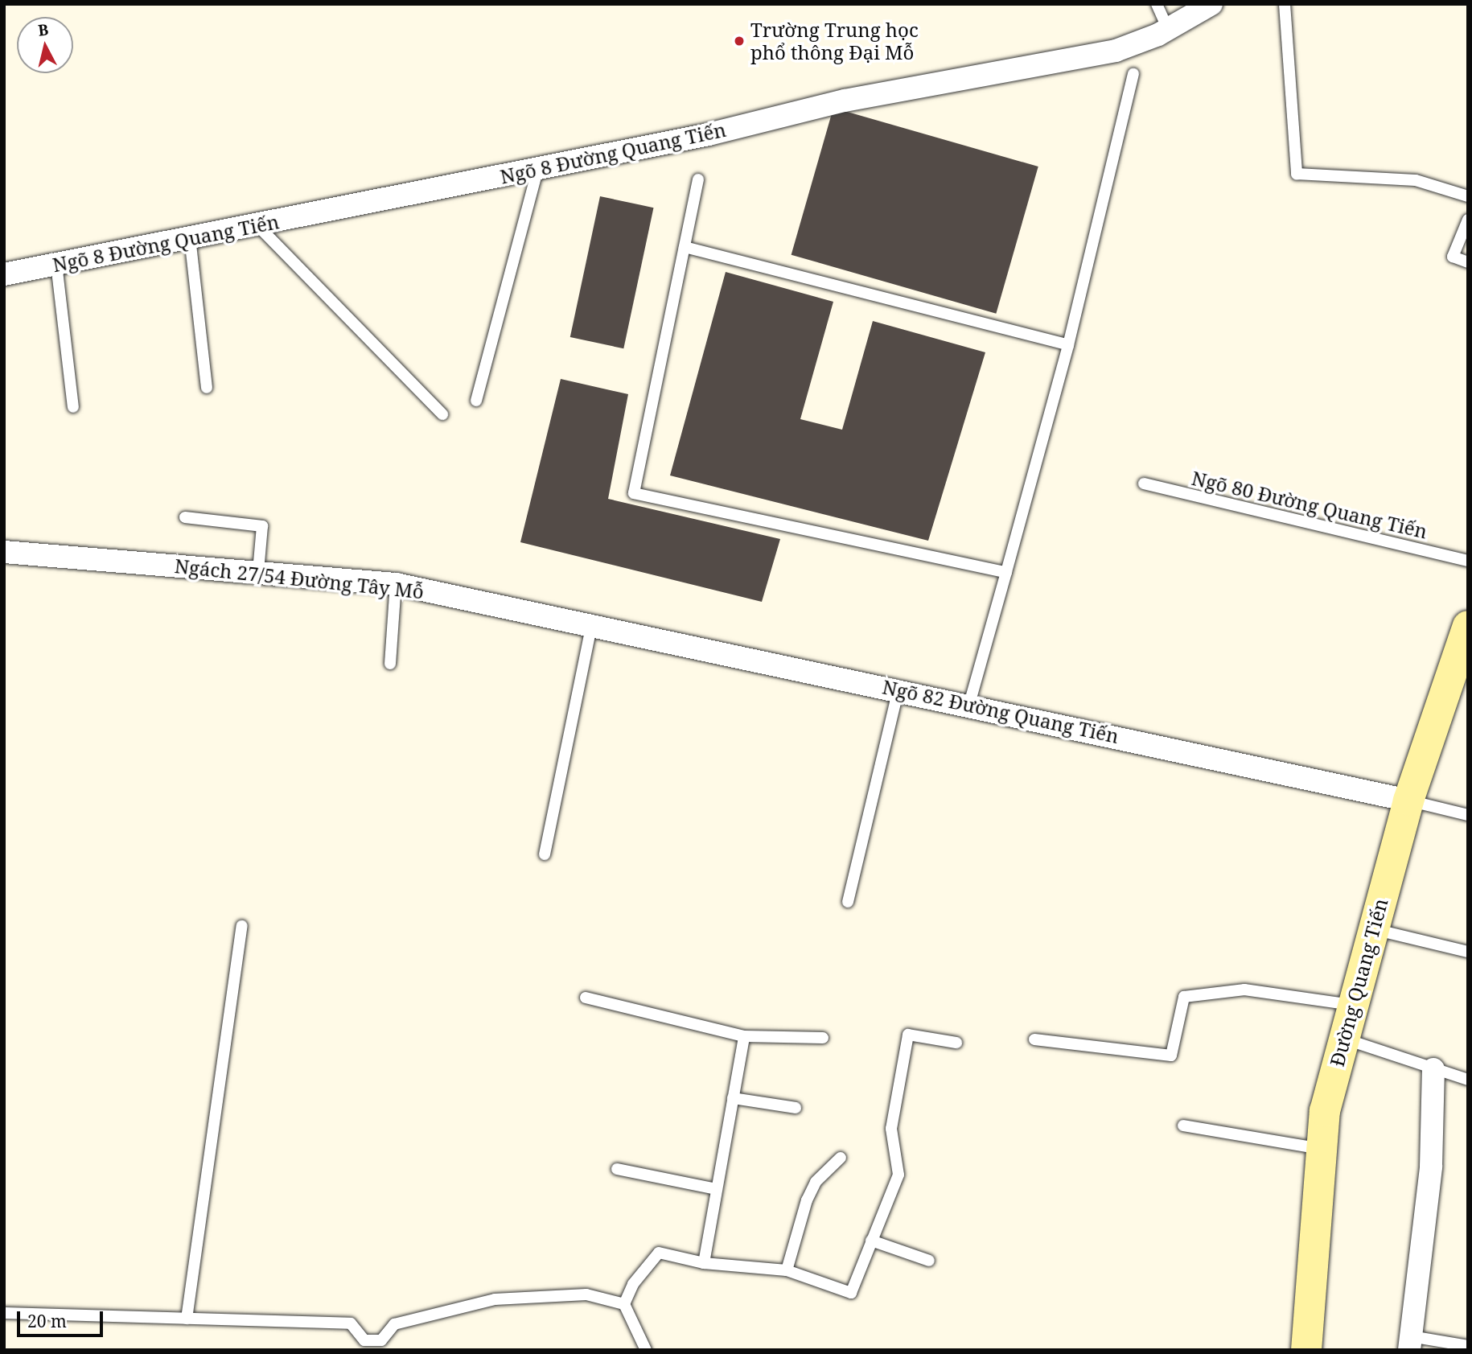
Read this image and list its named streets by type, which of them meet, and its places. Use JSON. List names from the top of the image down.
{
  "streets": {
    "street": [
      "Ngõ 8 Đường Quang Tiến",
      "Ngách 27/54 Đường Tây Mỗ",
      "Ngõ 82 Đường Quang Tiến",
      "Đường Quang Tiến"
    ],
    "lane": ["Ngõ 80 Đường Quang Tiến"]
  },
  "crossings": [
    ["Ngách 27/54 Đường Tây Mỗ", "Ngõ 82 Đường Quang Tiến"],
    ["Ngõ 82 Đường Quang Tiến", "Đường Quang Tiến"]
  ],
  "places": ["Trường Trung học phổ thông Đại Mỗ"],
  "scale_bar": "20 m",
  "north": "top"
}
